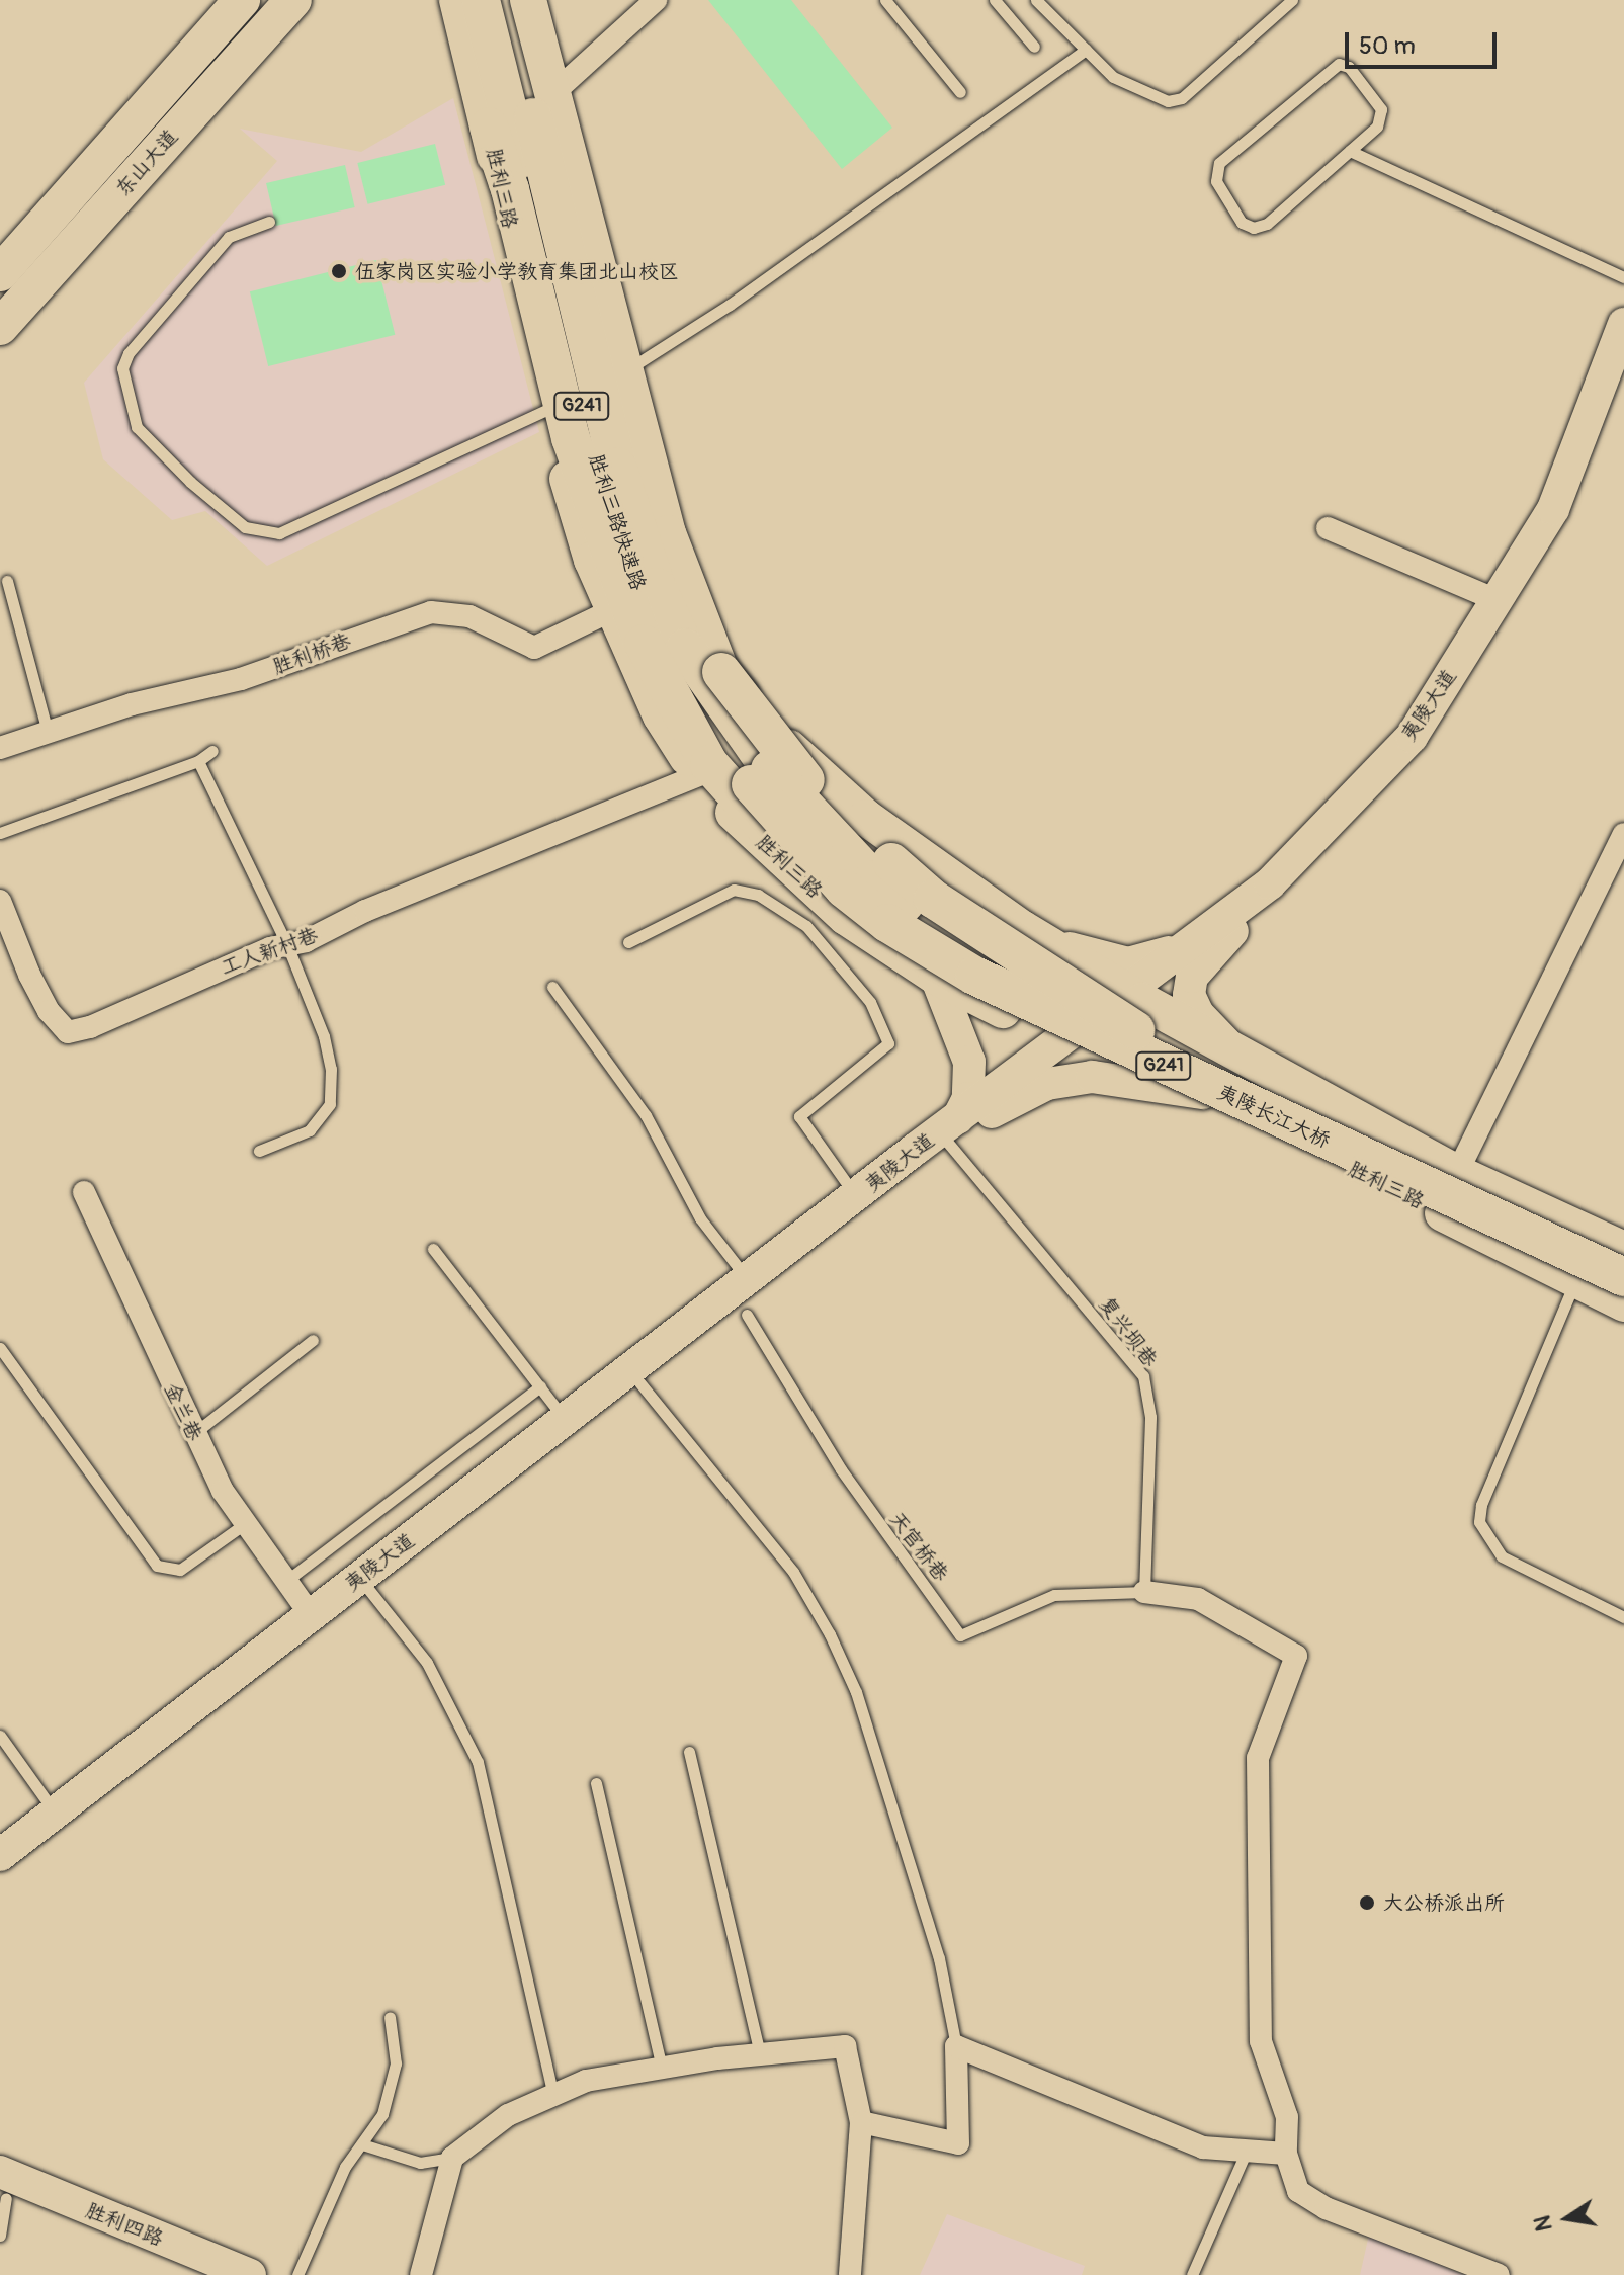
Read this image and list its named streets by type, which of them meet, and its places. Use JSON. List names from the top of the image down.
{
  "streets": {
    "highway": ["G241", "胜利三路快速路", "夷陵长江大桥"],
    "main road": [
      "东山大道",
      "胜利三路",
      "夷陵大道",
      "胜利四路"
    ],
    "street": ["胜利桥巷", "工人新村巷", "金兰巷"],
    "lane": ["复兴坝巷", "天官桥巷"]
  },
  "crossings": [
    ["胜利三路", "胜利三路快速路"],
    ["胜利三路", "胜利桥巷"],
    ["胜利三路", "夷陵大道"],
    ["胜利三路", "工人新村巷"],
    ["胜利三路快速路", "夷陵长江大桥"],
    ["夷陵大道", "夷陵长江大桥"],
    ["夷陵大道", "复兴坝巷"],
    ["夷陵大道", "金兰巷"],
    ["复兴坝巷", "天官桥巷"]
  ],
  "places": ["伍家岗区实验小学教育集团北山校区", "大公桥派出所"],
  "scale_bar": "50 m",
  "north": "left"
}
